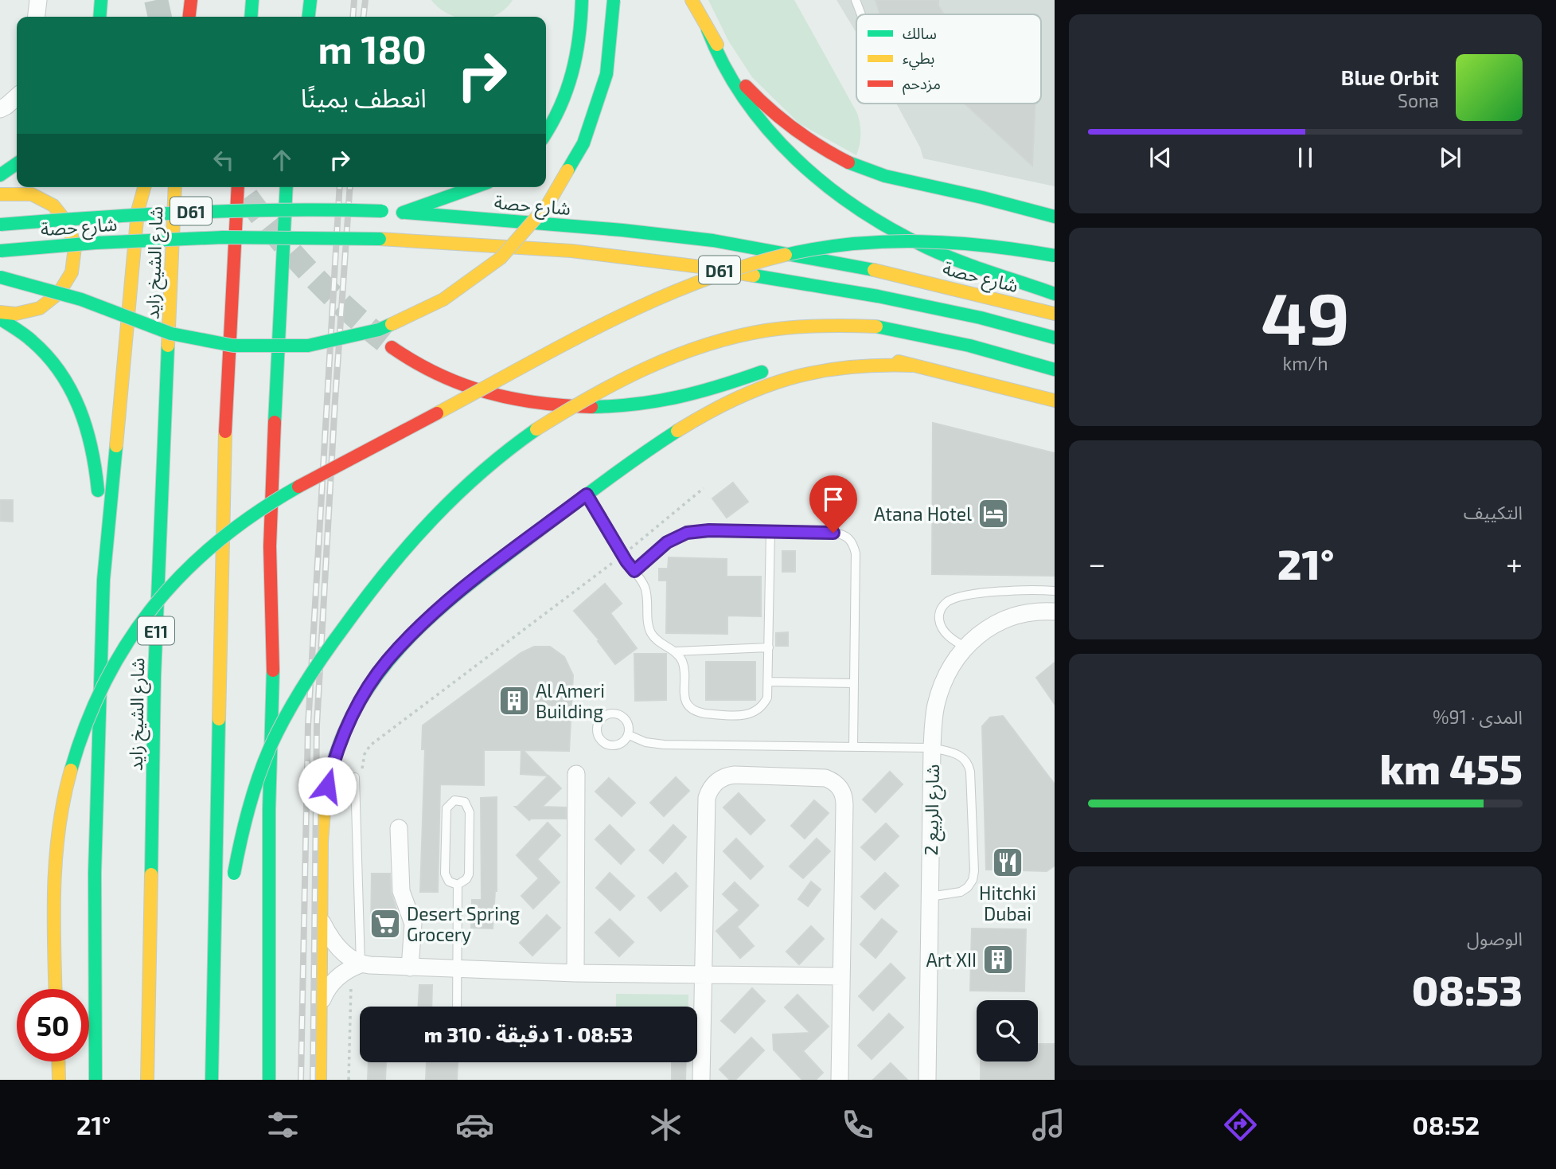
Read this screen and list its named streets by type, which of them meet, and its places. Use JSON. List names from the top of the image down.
{
  "streets": {
    "main road": [
      "شارع حصة",
      "D61",
      "شارع الشيخ زايد",
      "E11"
    ],
    "street": ["شارع الربيع 2"]
  },
  "places": {
    "hotel": ["Atana Hotel"],
    "building": ["Al Ameri Building", "Art XII"],
    "restaurant": ["Hitchki Dubai"],
    "supermarket": ["Desert Spring Grocery"]
  },
  "legend": ["سالك", "بطيء", "مزدحم"],
  "page": {
    "turn": ["180 m", "انعطف يمينًا"],
    "song": ["Blue Orbit", "Sona"],
    "tile": [
      ["49", "km/h"],
      "التكييف",
      ["المدى · 91%", "455 km"],
      ["الوصول", "08:53"]
    ],
    "heat": ["−", "21°", "+"],
    "limit": "50",
    "trip": "08:53 · 1 دقيقة · 310 m",
    "tabs": ["08:52", "21°"]
  }
}
